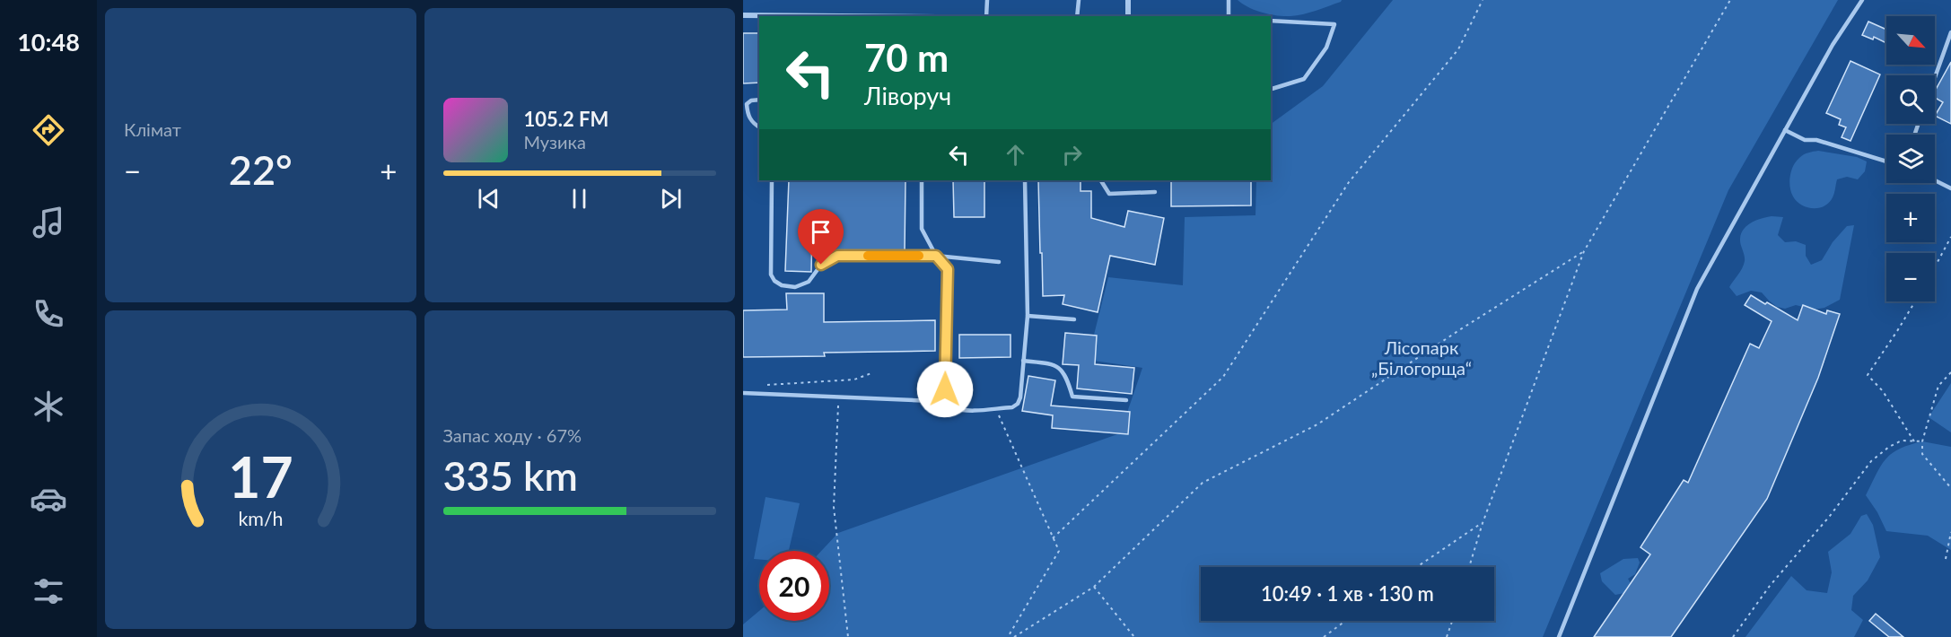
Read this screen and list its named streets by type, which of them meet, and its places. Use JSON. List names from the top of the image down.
{
  "parks": ["Лісопарк „Білогорща“"],
  "north": "bottom right",
  "page": {
    "tabs": "10:48",
    "tile": [
      "Клімат",
      ["Запас ходу · 67%", "335 km"]
    ],
    "map_buttons": ["+", "−"],
    "turn": ["70 m", "Ліворуч"],
    "song": ["105.2 FM", "Музика"],
    "heat": ["−", "22°", "+"],
    "limit": "20",
    "trip": "10:49 · 1 хв · 130 m",
    "gauge": ["17", "km/h"]
  }
}
